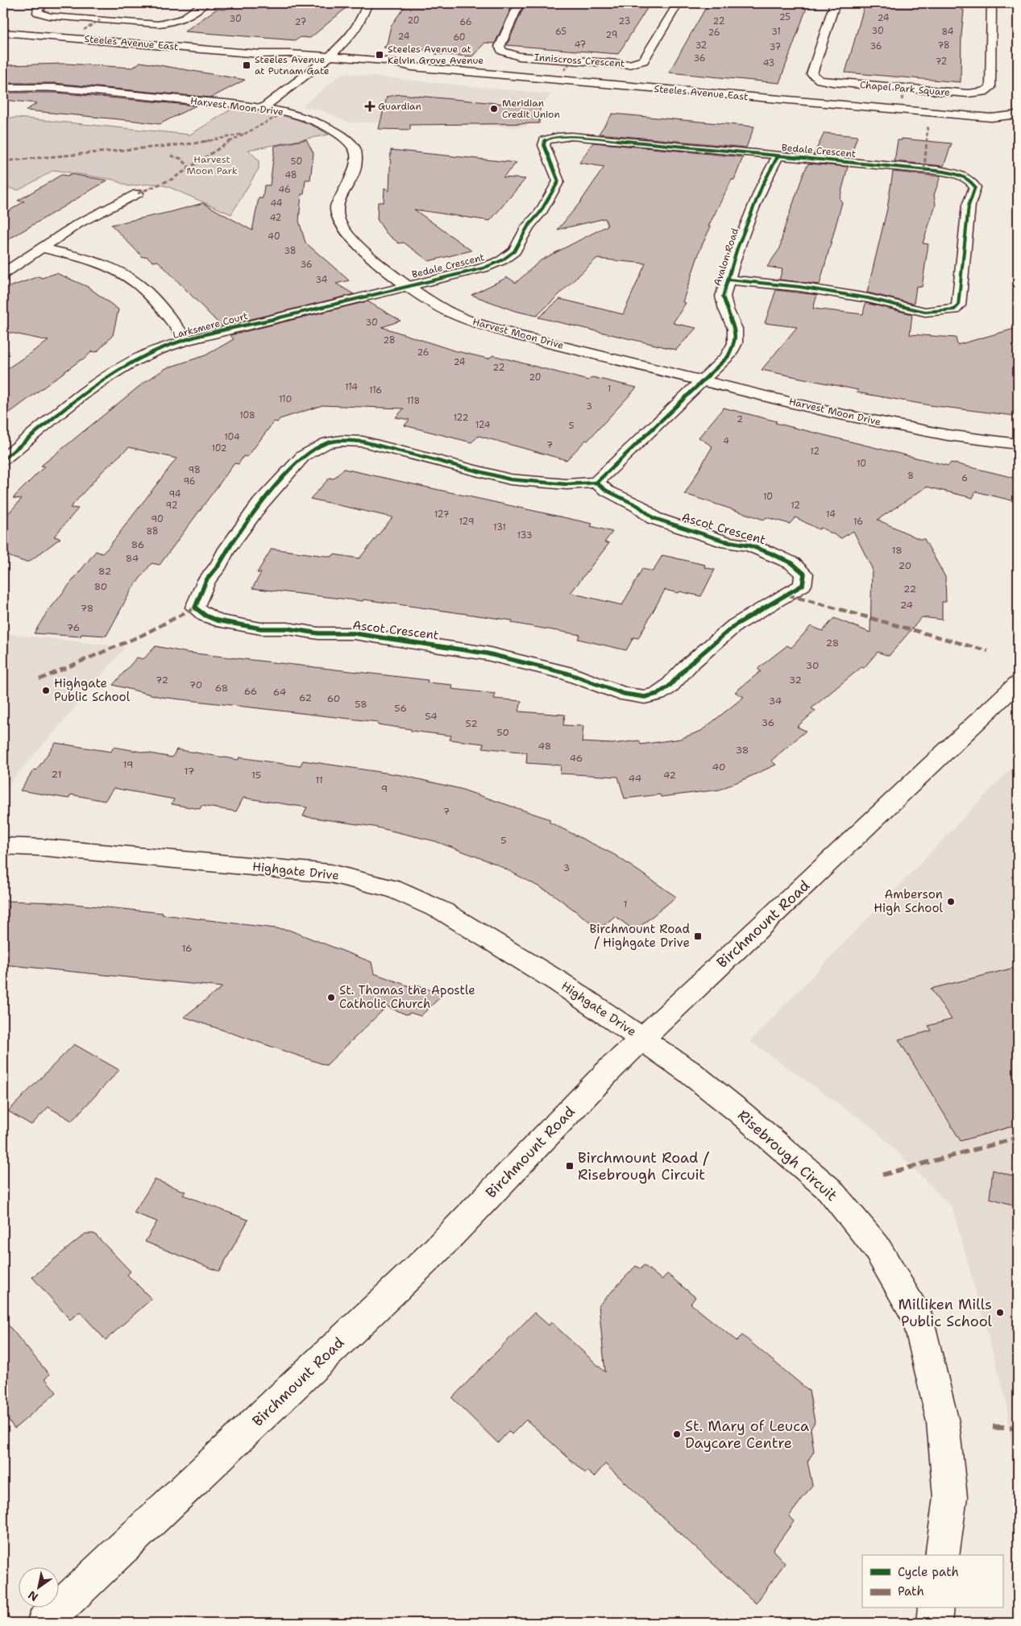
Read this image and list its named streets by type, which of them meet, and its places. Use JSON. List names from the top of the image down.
{
  "streets": {
    "street": [
      "Steeles Avenue East",
      "Inniscross Crescent",
      "Chapel Park Square",
      "Harvest Moon Drive",
      "Bedale Crescent",
      "Avalon Road",
      "Larksmere Court",
      "Ascot Crescent",
      "Highgate Drive",
      "Birchmount Road",
      "Risebrough Circuit"
    ]
  },
  "crossings": [
    ["Harvest Moon Drive", "Bedale Crescent"],
    ["Harvest Moon Drive", "Avalon Road"],
    ["Harvest Moon Drive", "Larksmere Court"],
    ["Bedale Crescent", "Avalon Road"],
    ["Bedale Crescent", "Larksmere Court"],
    ["Highgate Drive", "Birchmount Road"],
    ["Highgate Drive", "Risebrough Circuit"],
    ["Birchmount Road", "Risebrough Circuit"]
  ],
  "parks": ["Harvest Moon Park"],
  "places": {
    "transit": [
      "Steeles Avenue at Kelvin Grove Avenue",
      "Steeles Avenue at Putnam Gate",
      "Birchmount Road / Highgate Drive",
      "Birchmount Road / Risebrough Circuit"
    ],
    "health": ["Guardian"],
    "other": [
      "Meridian Credit Union",
      "Highgate Public School",
      "Amberson High School",
      "St. Thomas the Apostle Catholic Church",
      "Milliken Mills Public School",
      "St. Mary of Leuca Daycare Centre"
    ]
  },
  "house_numbers": [
    "25",
    "24",
    "30",
    "20",
    "23",
    "22",
    "27",
    "66",
    "30",
    "65",
    "31",
    "84",
    "26",
    "29",
    "24",
    "60",
    "47",
    "32",
    "78",
    "36",
    "37",
    "36",
    "72",
    "43",
    "50",
    "48",
    "46",
    "44",
    "42",
    "40",
    "38",
    "36",
    "34",
    "30",
    "28",
    "26",
    "24",
    "22",
    "20",
    "114",
    "1",
    "116",
    "110",
    "118",
    "3",
    "108",
    "122",
    "2",
    "124",
    "5",
    "104",
    "4",
    "7",
    "102",
    "12",
    "10",
    "98",
    "8",
    "6",
    "96",
    "94",
    "10",
    "92",
    "12",
    "127",
    "14",
    "90",
    "129",
    "16",
    "131",
    "88",
    "133",
    "86",
    "18",
    "84",
    "20",
    "82",
    "80",
    "22",
    "24",
    "78",
    "76",
    "28",
    "30",
    "72",
    "32",
    "70",
    "68",
    "66",
    "64",
    "62",
    "60",
    "34",
    "58",
    "56",
    "54",
    "36",
    "52",
    "50",
    "48",
    "38",
    "46",
    "19",
    "40",
    "17",
    "21",
    "15",
    "42",
    "44",
    "11",
    "9",
    "7",
    "5",
    "3",
    "1",
    "16"
  ],
  "legend": ["Cycle path", "Path"],
  "north": "bottom left"
}
